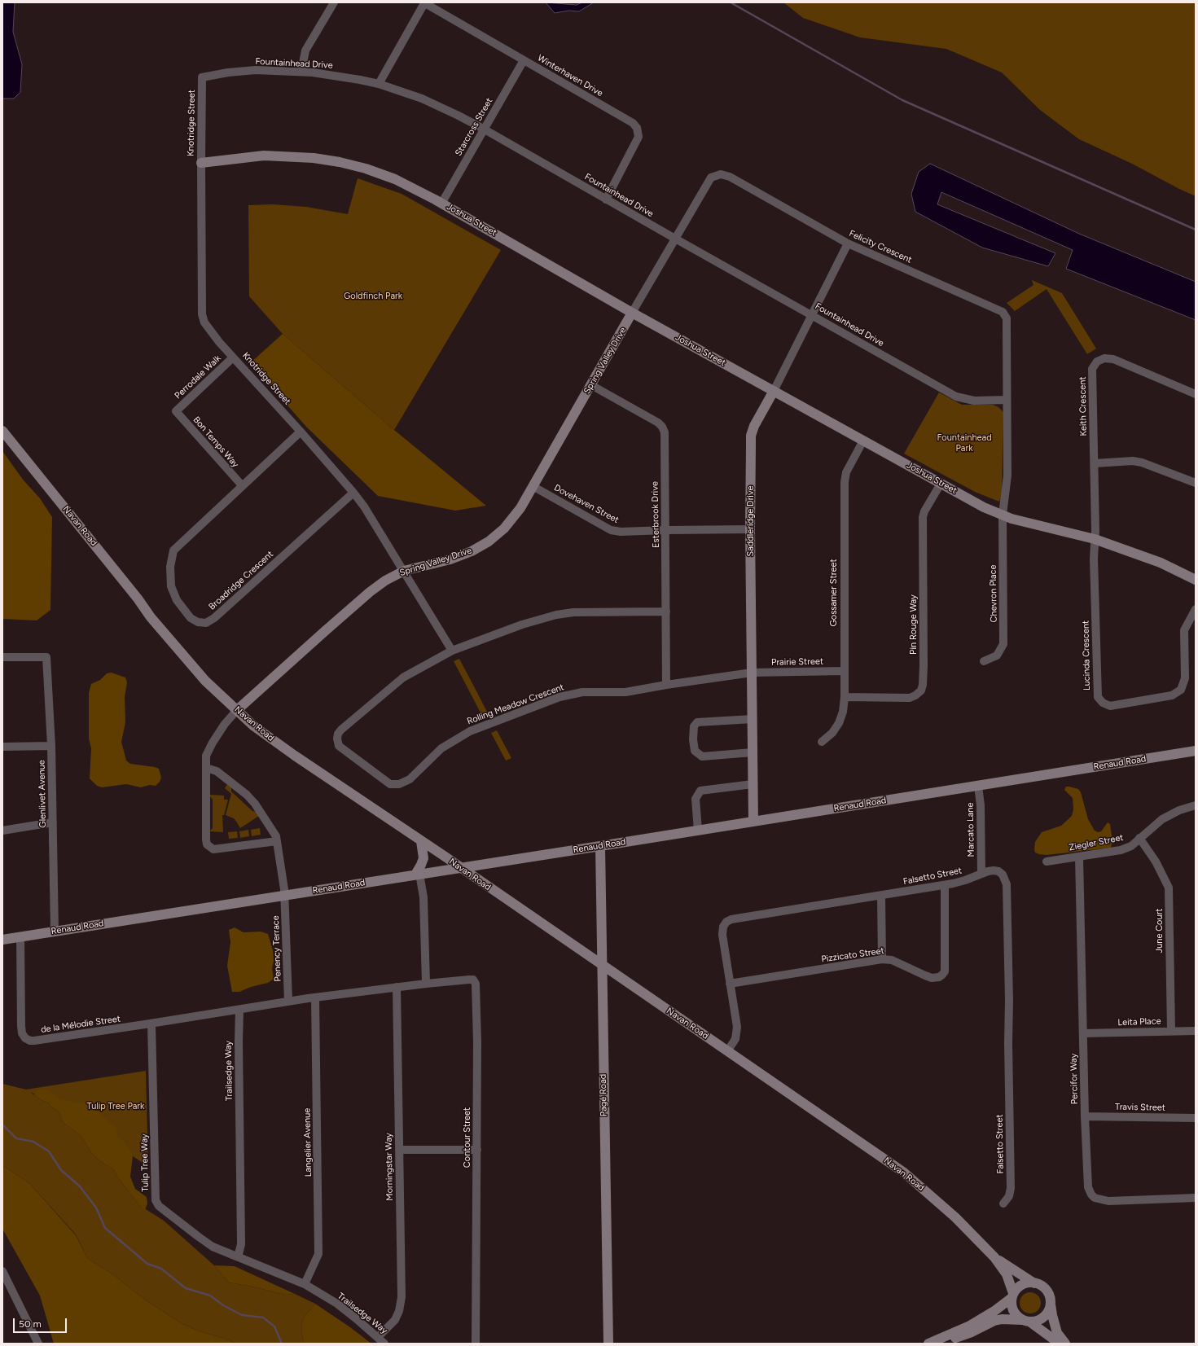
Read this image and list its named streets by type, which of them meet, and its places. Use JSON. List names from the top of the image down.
{
  "streets": {
    "street": [
      "Fountainhead Drive",
      "Winterhaven Drive",
      "Knotridge Street",
      "Starcross Street",
      "Joshua Street",
      "Felicity Crescent",
      "Spring Valley Drive",
      "Perrodale Walk",
      "Keith Crescent",
      "Bon Temps Way",
      "Dovehaven Street",
      "Esterbrook Drive",
      "Saddleridge Drive",
      "Navan Road",
      "Broadridge Crescent",
      "Gossamer Street",
      "Chevron Place",
      "Pin Rouge Way",
      "Lucinda Crescent",
      "Prairie Street",
      "Rolling Meadow Crescent",
      "Renaud Road",
      "Glenlivet Avenue",
      "Marcato Lane",
      "Ziegler Street",
      "Falsetto Street",
      "June Court",
      "Penency Terrace",
      "Pizzicato Street",
      "Leita Place",
      "de la Mélodie Street",
      "Trailsedge Way",
      "Percifor Way",
      "Pagé Road",
      "Travis Street",
      "Contour Street",
      "Langelier Avenue",
      "Tulip Tree Way",
      "Morningstar Way"
    ]
  },
  "crossings": [
    ["Fountainhead Drive", "Winterhaven Drive"],
    ["Fountainhead Drive", "Knotridge Street"],
    ["Fountainhead Drive", "Starcross Street"],
    ["Fountainhead Drive", "Felicity Crescent"],
    ["Fountainhead Drive", "Saddleridge Drive"],
    ["Winterhaven Drive", "Starcross Street"],
    ["Knotridge Street", "Joshua Street"],
    ["Knotridge Street", "Spring Valley Drive"],
    ["Knotridge Street", "Perrodale Walk"],
    ["Knotridge Street", "Broadridge Crescent"],
    ["Knotridge Street", "Rolling Meadow Crescent"],
    ["Starcross Street", "Joshua Street"],
    ["Joshua Street", "Felicity Crescent"],
    ["Joshua Street", "Spring Valley Drive"],
    ["Joshua Street", "Keith Crescent"],
    ["Joshua Street", "Saddleridge Drive"],
    ["Joshua Street", "Gossamer Street"],
    ["Joshua Street", "Chevron Place"],
    ["Joshua Street", "Pin Rouge Way"],
    ["Joshua Street", "Lucinda Crescent"],
    ["Felicity Crescent", "Spring Valley Drive"],
    ["Felicity Crescent", "Saddleridge Drive"],
    ["Felicity Crescent", "Chevron Place"],
    ["Spring Valley Drive", "Dovehaven Street"],
    ["Spring Valley Drive", "Esterbrook Drive"],
    ["Spring Valley Drive", "Navan Road"],
    ["Perrodale Walk", "Bon Temps Way"],
    ["Keith Crescent", "Lucinda Crescent"],
    ["Bon Temps Way", "Broadridge Crescent"],
    ["Dovehaven Street", "Esterbrook Drive"],
    ["Dovehaven Street", "Saddleridge Drive"],
    ["Esterbrook Drive", "Rolling Meadow Crescent"],
    ["Saddleridge Drive", "Prairie Street"],
    ["Saddleridge Drive", "Rolling Meadow Crescent"],
    ["Saddleridge Drive", "Renaud Road"],
    ["Navan Road", "Renaud Road"],
    ["Navan Road", "Falsetto Street"],
    ["Navan Road", "Pagé Road"],
    ["Gossamer Street", "Pin Rouge Way"],
    ["Gossamer Street", "Prairie Street"],
    ["Prairie Street", "Rolling Meadow Crescent"],
    ["Renaud Road", "Glenlivet Avenue"],
    ["Renaud Road", "Marcato Lane"],
    ["Renaud Road", "Penency Terrace"],
    ["Renaud Road", "de la Mélodie Street"],
    ["Renaud Road", "Pagé Road"],
    ["Marcato Lane", "Falsetto Street"],
    ["Ziegler Street", "June Court"],
    ["Ziegler Street", "Percifor Way"],
    ["Falsetto Street", "Pizzicato Street"],
    ["June Court", "Leita Place"],
    ["Leita Place", "Percifor Way"],
    ["de la Mélodie Street", "Trailsedge Way"],
    ["de la Mélodie Street", "Tulip Tree Way"],
    ["Trailsedge Way", "Langelier Avenue"],
    ["Trailsedge Way", "Tulip Tree Way"],
    ["Trailsedge Way", "Morningstar Way"],
    ["Percifor Way", "Travis Street"]
  ],
  "parks": ["Goldfinch Park", "Fountainhead Park", "Tulip Tree Park"],
  "scale_bar": "50 m"
}
